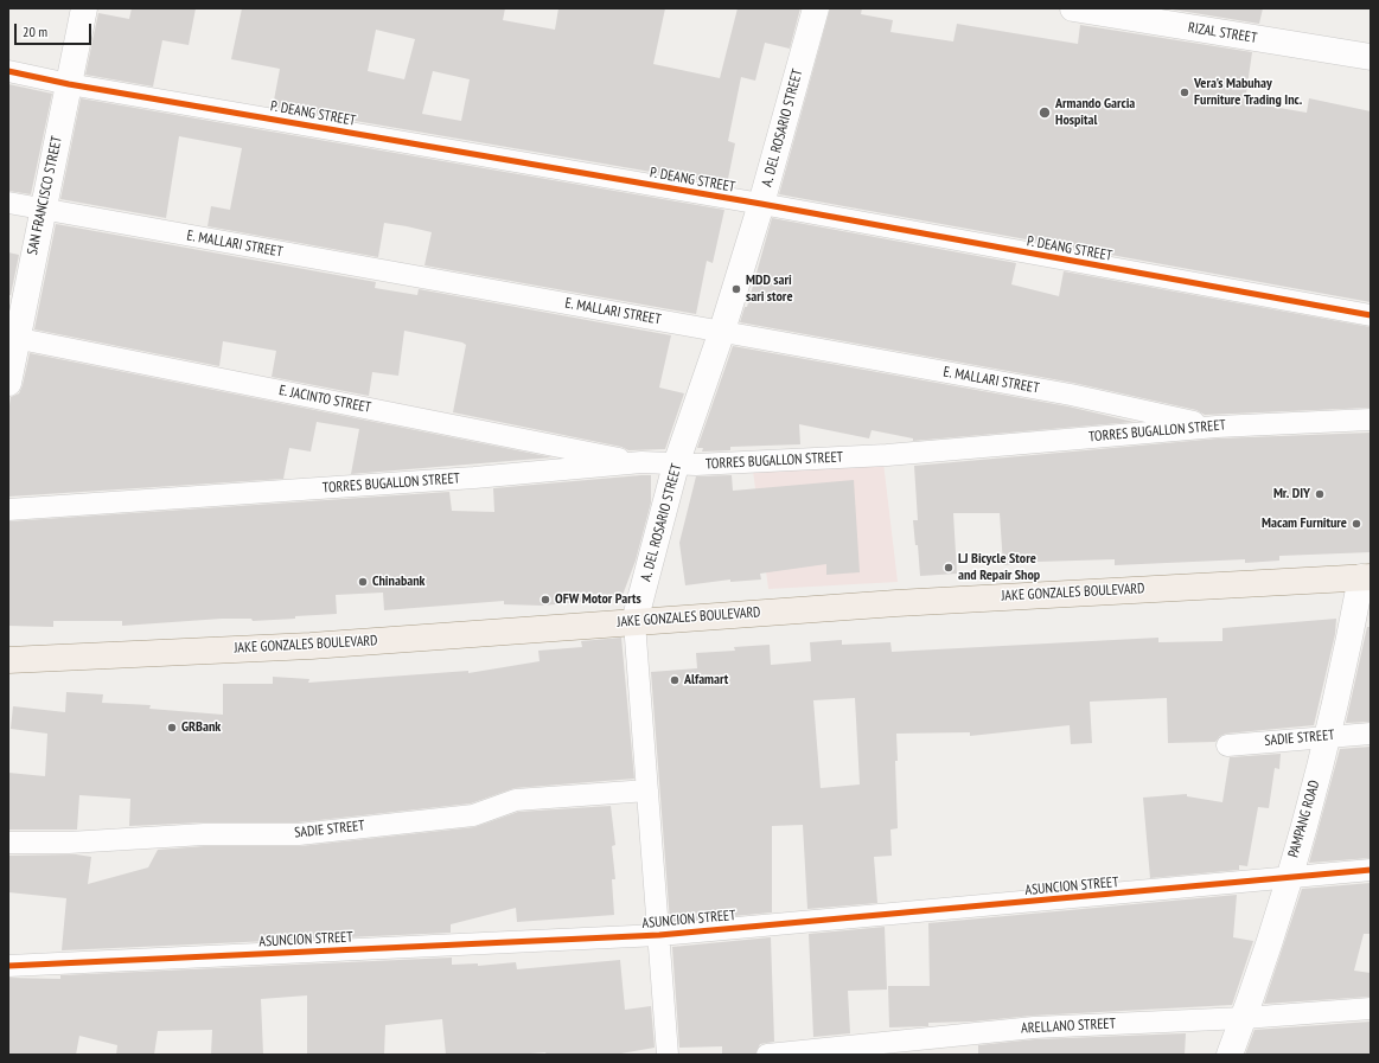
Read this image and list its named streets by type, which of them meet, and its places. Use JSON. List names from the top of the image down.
{
  "streets": {
    "main road": ["JAKE GONZALES BOULEVARD"],
    "street": [
      "RIZAL STREET",
      "P. DEANG STREET",
      "A. DEL ROSARIO STREET",
      "SAN FRANCISCO STREET",
      "E. MALLARI STREET",
      "E. JACINTO STREET",
      "TORRES BUGALLON STREET",
      "SADIE STREET",
      "PAMPANG ROAD",
      "ASUNCION STREET",
      "ARELLANO STREET"
    ]
  },
  "crossings": [
    ["P. DEANG STREET", "A. DEL ROSARIO STREET"],
    ["P. DEANG STREET", "SAN FRANCISCO STREET"],
    ["A. DEL ROSARIO STREET", "E. MALLARI STREET"],
    ["A. DEL ROSARIO STREET", "TORRES BUGALLON STREET"],
    ["A. DEL ROSARIO STREET", "JAKE GONZALES BOULEVARD"],
    ["A. DEL ROSARIO STREET", "SADIE STREET"],
    ["A. DEL ROSARIO STREET", "ASUNCION STREET"],
    ["SAN FRANCISCO STREET", "E. MALLARI STREET"],
    ["SAN FRANCISCO STREET", "E. JACINTO STREET"],
    ["E. MALLARI STREET", "TORRES BUGALLON STREET"],
    ["E. JACINTO STREET", "TORRES BUGALLON STREET"],
    ["JAKE GONZALES BOULEVARD", "PAMPANG ROAD"],
    ["SADIE STREET", "PAMPANG ROAD"],
    ["PAMPANG ROAD", "ASUNCION STREET"],
    ["PAMPANG ROAD", "ARELLANO STREET"]
  ],
  "places": [
    "Vera's Mabuhay Furniture Trading Inc.",
    "Armando Garcia Hospital",
    "MDD sari sari store",
    "Mr. DIY",
    "Macam Furniture",
    "LJ Bicycle Store and Repair Shop",
    "Chinabank",
    "OFW Motor Parts",
    "Alfamart",
    "GRBank"
  ],
  "scale_bar": "20 m"
}
